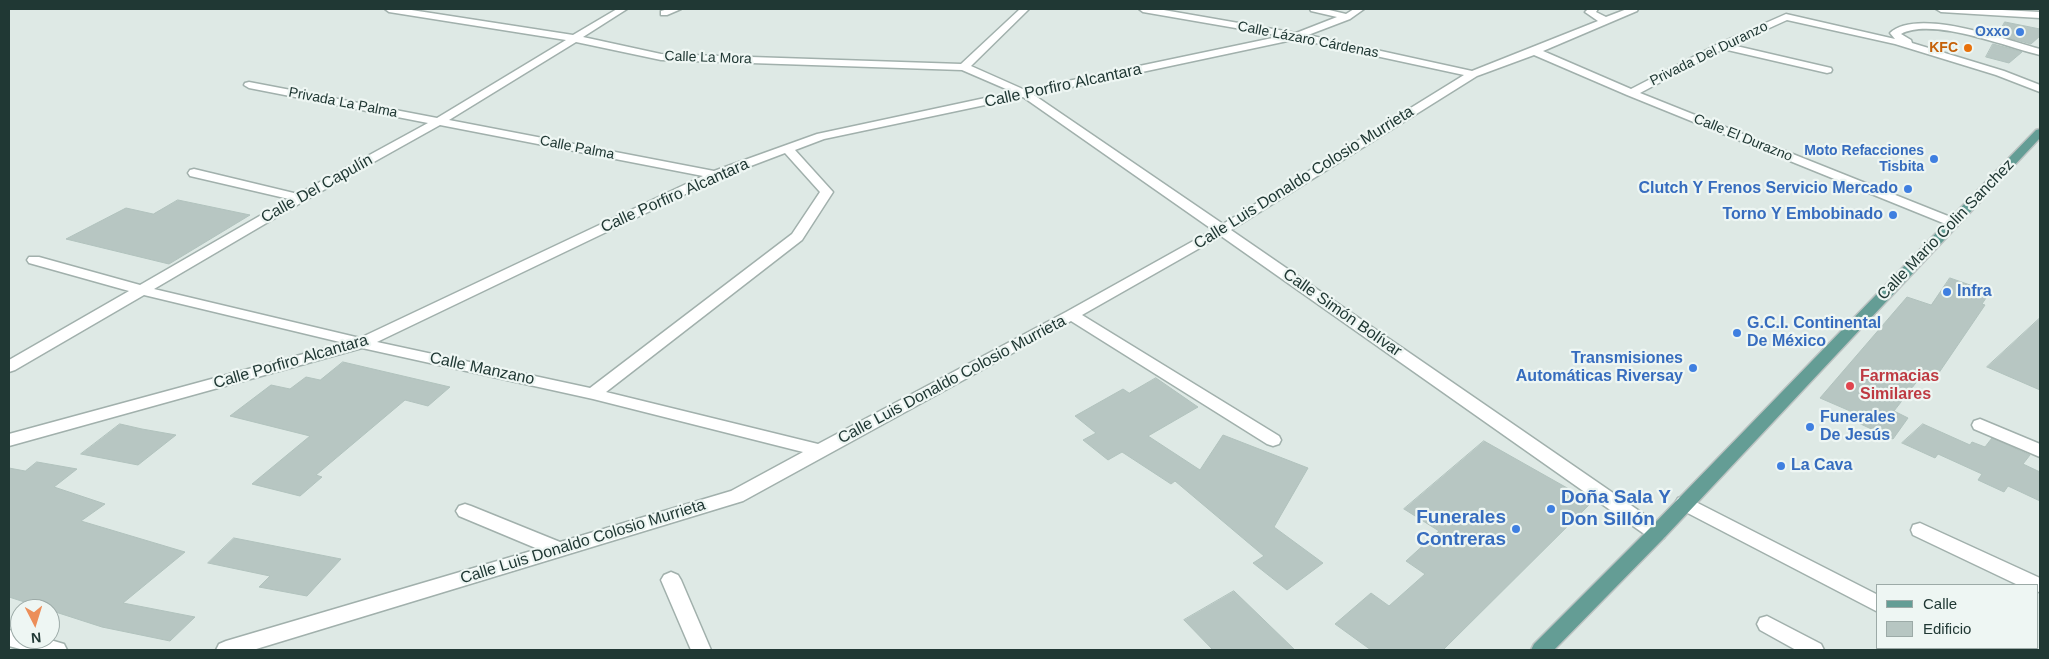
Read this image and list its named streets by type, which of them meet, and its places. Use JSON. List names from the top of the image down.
{
  "streets": {
    "main road": ["Calle Mario Colin Sanchez"],
    "street": [
      "Calle Lázaro Cárdenas",
      "Privada Del Duranzo",
      "Calle La Mora",
      "Calle Porfiro Alcantara",
      "Privada La Palma",
      "Calle El Durazno",
      "Calle Palma",
      "Calle Luis Donaldo Colosio Murrieta",
      "Calle Del Capulín",
      "Calle Simón Bolívar",
      "Calle Manzano"
    ]
  },
  "crossings": [
    ["Calle Lázaro Cárdenas", "Calle Porfiro Alcantara"],
    ["Calle Lázaro Cárdenas", "Calle Luis Donaldo Colosio Murrieta"],
    ["Privada Del Duranzo", "Calle El Durazno"],
    ["Calle La Mora", "Calle Porfiro Alcantara"],
    ["Calle La Mora", "Calle Del Capulín"],
    ["Calle La Mora", "Calle Simón Bolívar"],
    ["Calle Porfiro Alcantara", "Calle Palma"],
    ["Calle Porfiro Alcantara", "Calle Simón Bolívar"],
    ["Calle Porfiro Alcantara", "Calle Manzano"],
    ["Privada La Palma", "Calle Palma"],
    ["Privada La Palma", "Calle Del Capulín"],
    ["Calle El Durazno", "Calle Luis Donaldo Colosio Murrieta"],
    ["Calle El Durazno", "Calle Mario Colin Sanchez"],
    ["Calle Palma", "Calle Del Capulín"],
    ["Calle Luis Donaldo Colosio Murrieta", "Calle Simón Bolívar"],
    ["Calle Luis Donaldo Colosio Murrieta", "Calle Manzano"],
    ["Calle Del Capulín", "Calle Manzano"],
    ["Calle Mario Colin Sanchez", "Calle Simón Bolívar"]
  ],
  "places": [
    "Oxxo",
    "KFC",
    "Moto Refacciones Tisbita",
    "Clutch Y Frenos Servicio Mercado",
    "Torno Y Embobinado",
    "Infra",
    "G.C.I. Continental De México",
    "Transmisiones Automáticas Riversay",
    "Farmacias Similares",
    "Funerales De Jesús",
    "La Cava",
    "Doña Sala Y Don Sillón",
    "Funerales Contreras"
  ],
  "legend": ["Calle", "Edificio"],
  "north": "bottom"
}
